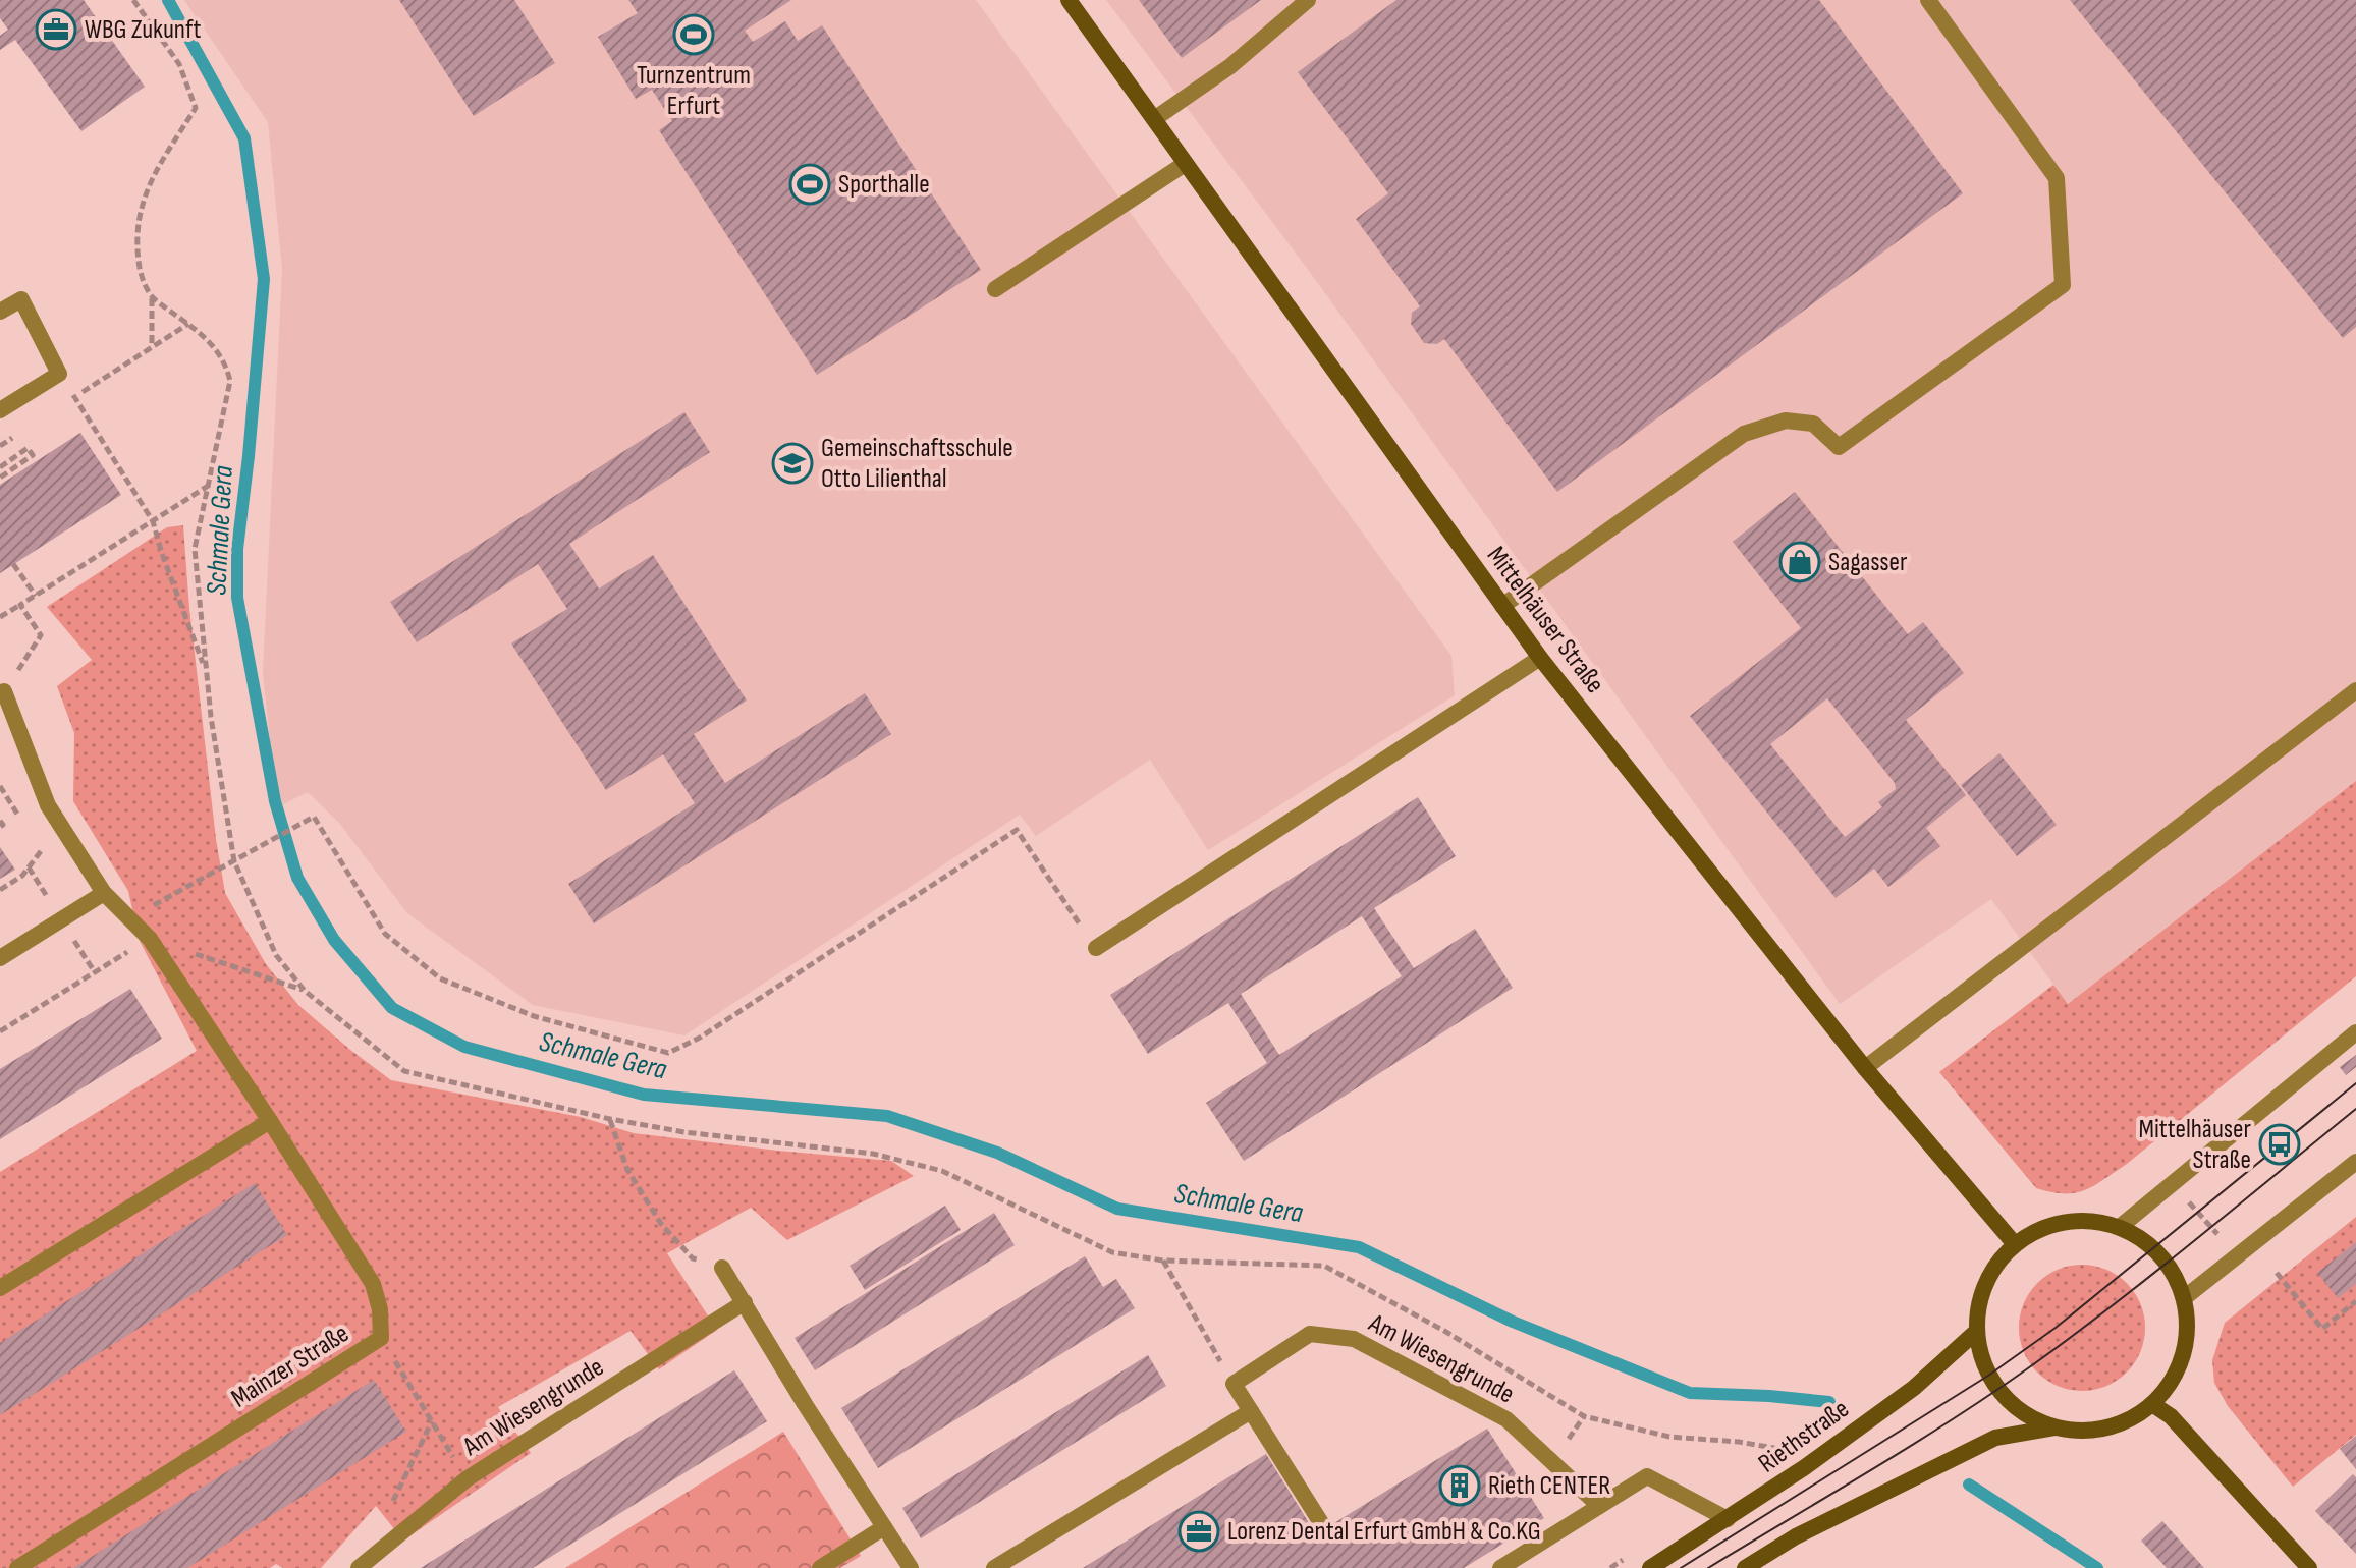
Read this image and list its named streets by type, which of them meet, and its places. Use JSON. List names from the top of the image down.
{
  "streets": {
    "main road": ["Mittelhäuser Straße", "Riethstraße"],
    "street": ["Am Wiesengrunde", "Mainzer Straße"]
  },
  "crossings": [
    ["Mittelhäuser Straße", "Riethstraße"]
  ],
  "water": ["Schmale Gera"],
  "places": {
    "office": ["WBG Zukunft", "Lorenz Dental Erfurt GmbH & Co.KG"],
    "sports": ["Turnzentrum Erfurt", "Sporthalle"],
    "school or university": ["Gemeinschaftsschule Otto Lilienthal"],
    "shop": ["Sagasser"],
    "bus stop": ["Mittelhäuser Straße"],
    "building": ["Rieth CENTER"]
  }
}
